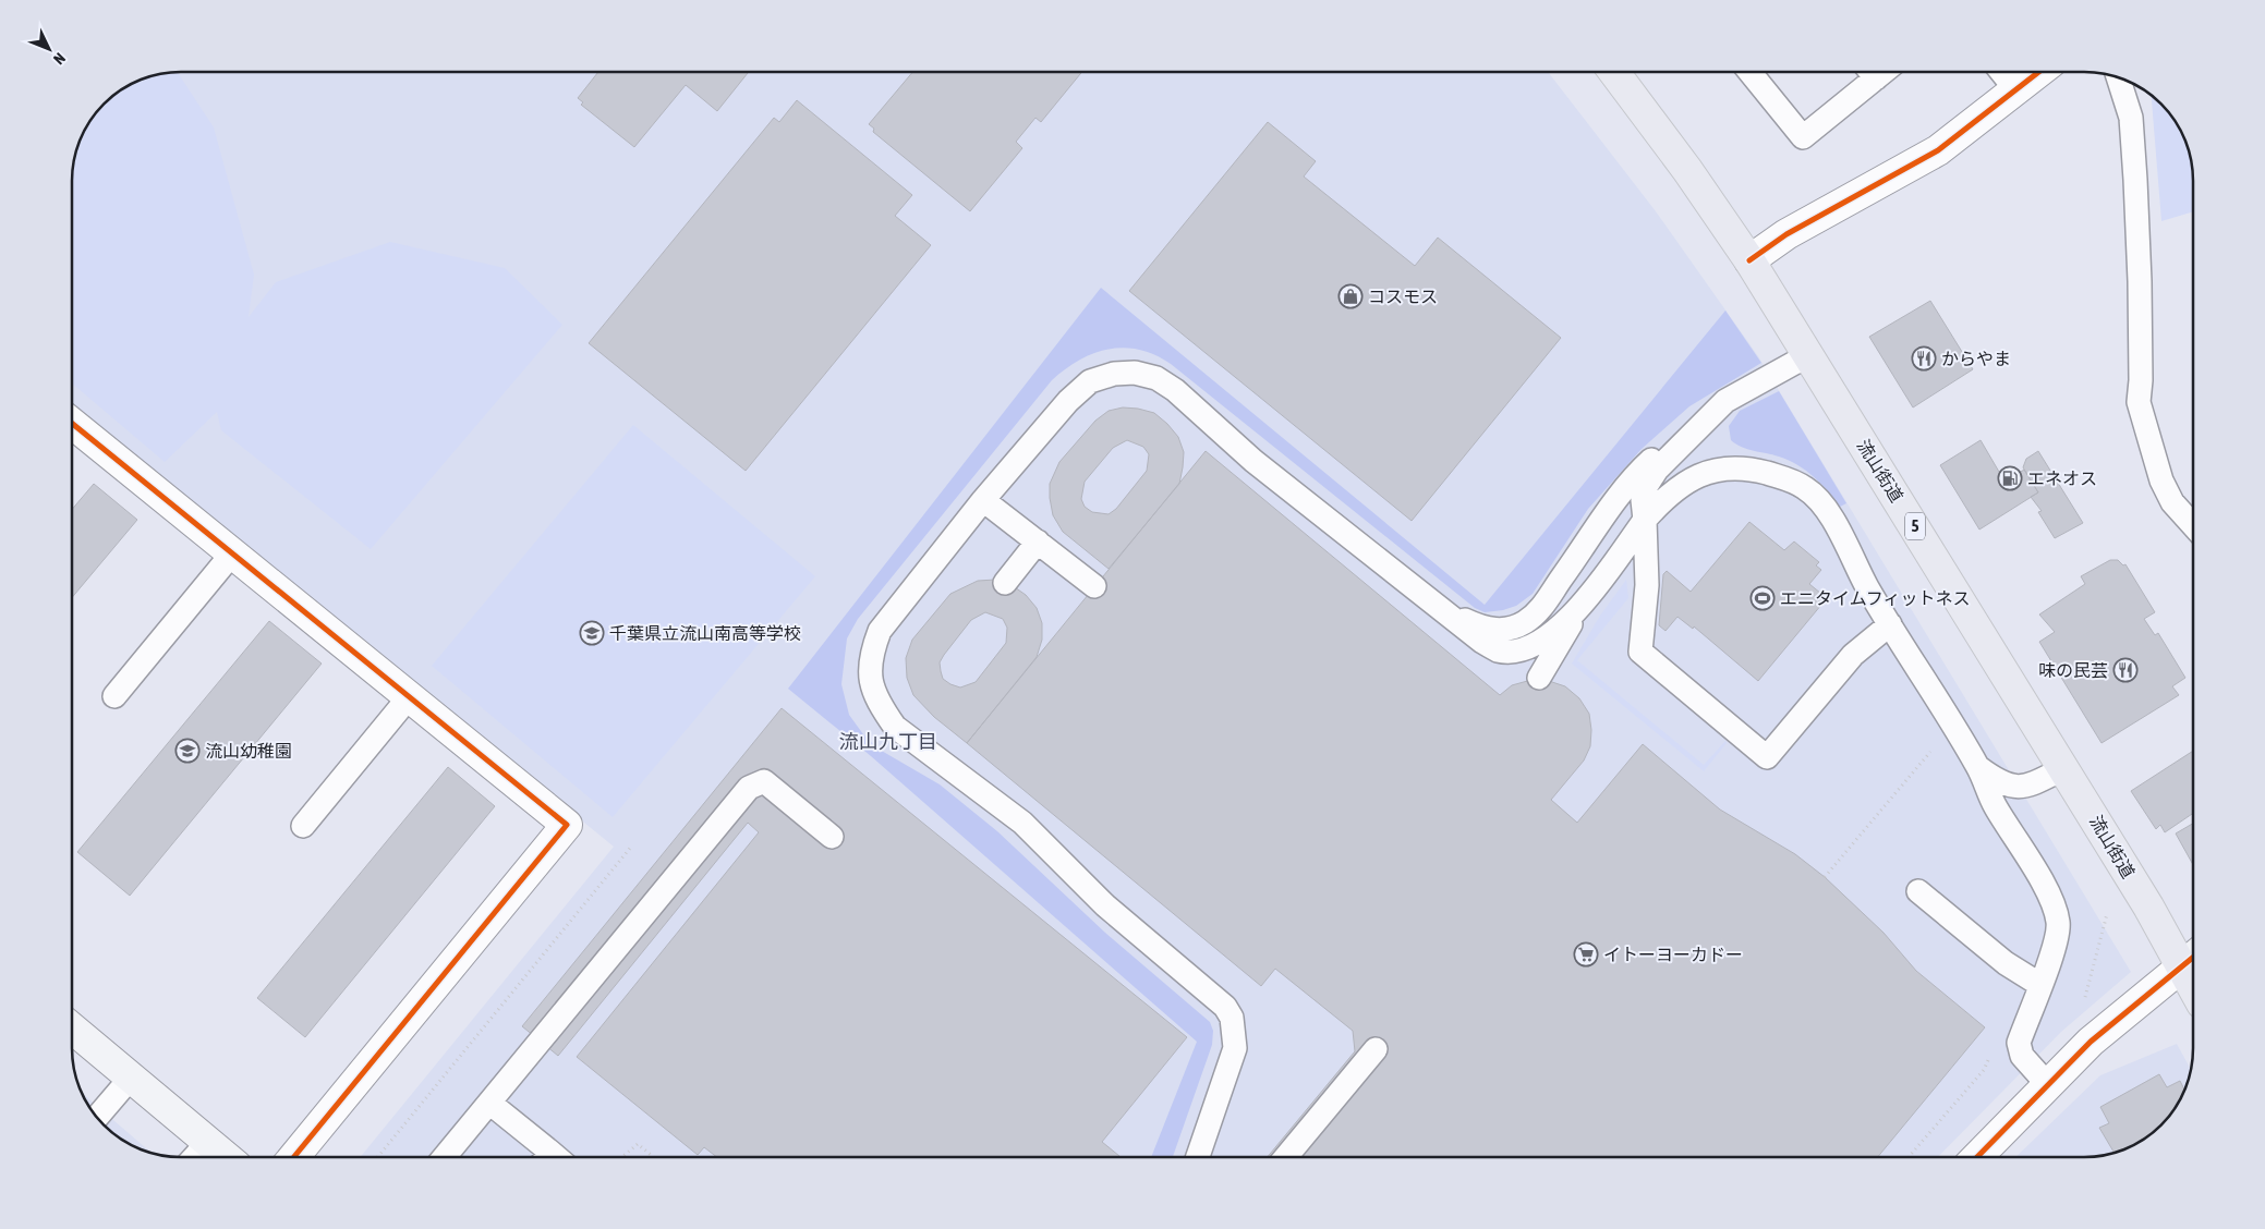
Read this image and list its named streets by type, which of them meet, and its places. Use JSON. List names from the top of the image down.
{
  "streets": {
    "main road": ["流山街道", "5"]
  },
  "districts": ["流山九丁目"],
  "places": {
    "shop": ["コスモス"],
    "restaurant": ["からやま", "味の民芸"],
    "fuel station": ["エネオス"],
    "sports": ["エニタイムフィットネス"],
    "school or university": ["千葉県立流山南高等学校", "流山幼稚園"],
    "supermarket": ["イトーヨーカドー"]
  },
  "north": "bottom right"
}
